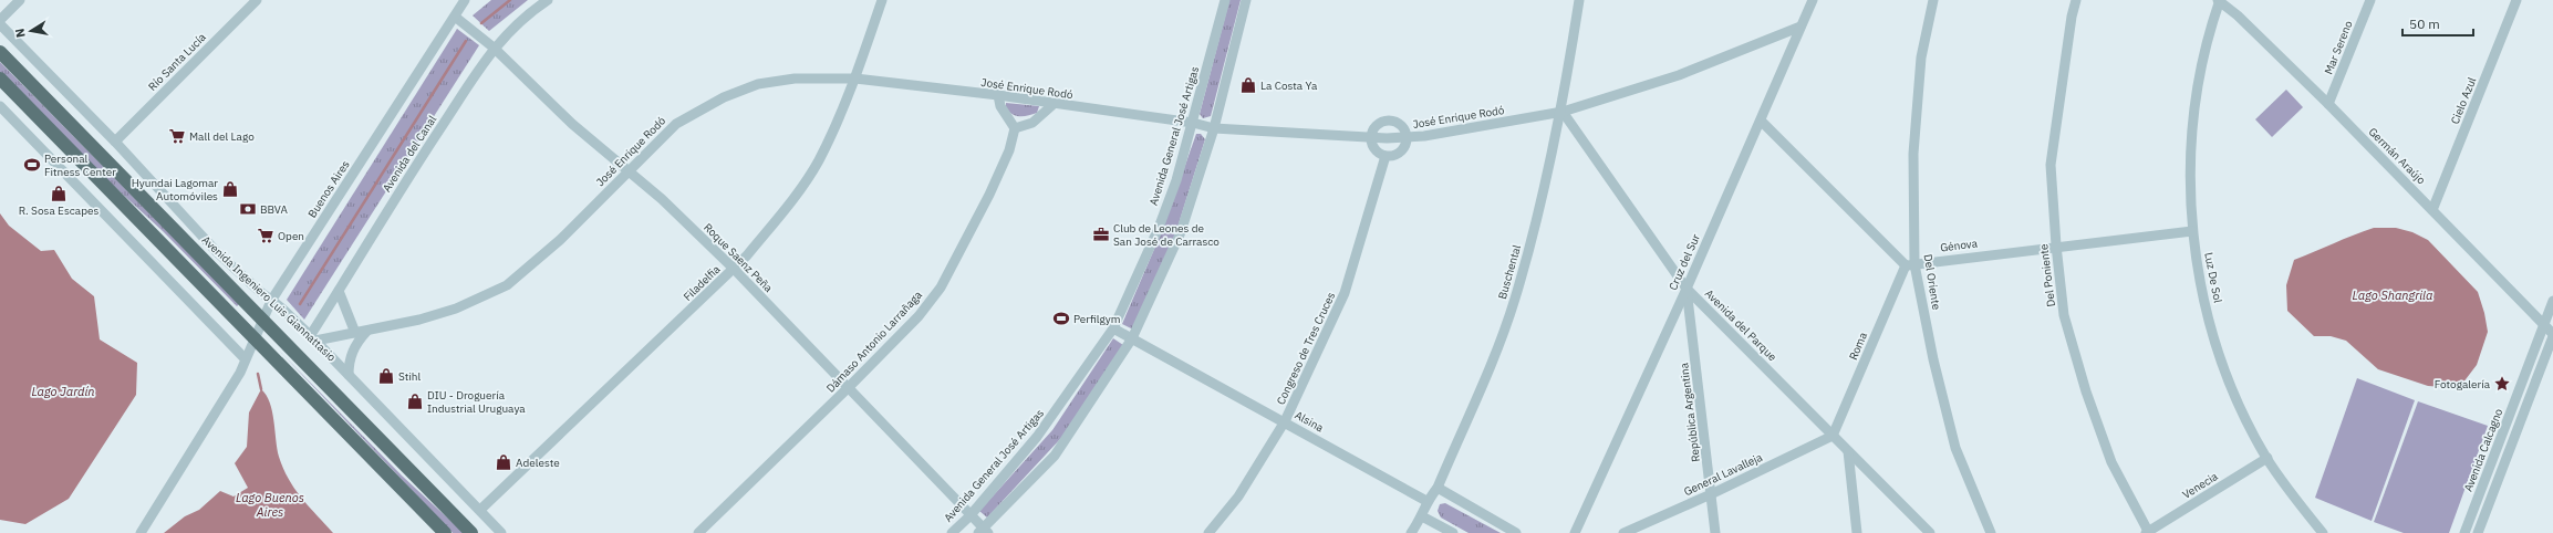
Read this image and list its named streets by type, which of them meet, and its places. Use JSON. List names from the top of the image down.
{
  "streets": {
    "main road": ["Avenida Ingeniero Luis Giannattasio"],
    "street": [
      "Mar Sereno",
      "Río Santa Lucía",
      "José Enrique Rodó",
      "Cielo Azul",
      "Avenida General José Artigas",
      "Avenida del Canal",
      "Germán Araújo",
      "Buenos Aires",
      "Génova",
      "Roque Saenz Peña",
      "Cruz del Sur",
      "Buschental",
      "Del Poniente",
      "Luz De Sol",
      "Del Oriente",
      "Filadelfia",
      "Avenida del Parque",
      "Dámaso Antonio Larrañaga",
      "Roma",
      "Congreso de Tres Cruces",
      "República Argentina",
      "Alsina",
      "Avenida Calcagno",
      "General Lavalleja",
      "Venecia"
    ]
  },
  "crossings": [
    ["Mar Sereno", "Germán Araújo"],
    ["Río Santa Lucía", "Avenida Ingeniero Luis Giannattasio"],
    ["José Enrique Rodó", "Avenida General José Artigas"],
    ["José Enrique Rodó", "Avenida del Canal"],
    ["José Enrique Rodó", "Roque Saenz Peña"],
    ["José Enrique Rodó", "Cruz del Sur"],
    ["José Enrique Rodó", "Buschental"],
    ["José Enrique Rodó", "Filadelfia"],
    ["José Enrique Rodó", "Avenida Ingeniero Luis Giannattasio"],
    ["José Enrique Rodó", "Avenida del Parque"],
    ["Cielo Azul", "Germán Araújo"],
    ["Avenida General José Artigas", "Roque Saenz Peña"],
    ["Avenida General José Artigas", "Alsina"],
    ["Avenida del Canal", "Roque Saenz Peña"],
    ["Avenida del Canal", "Avenida Ingeniero Luis Giannattasio"],
    ["Germán Araújo", "Luz De Sol"],
    ["Germán Araújo", "Avenida Calcagno"],
    ["Buenos Aires", "Roque Saenz Peña"],
    ["Buenos Aires", "Avenida Ingeniero Luis Giannattasio"],
    ["Génova", "Del Poniente"],
    ["Génova", "Luz De Sol"],
    ["Génova", "Del Oriente"],
    ["Génova", "Roma"],
    ["Roque Saenz Peña", "Filadelfia"],
    ["Roque Saenz Peña", "Dámaso Antonio Larrañaga"],
    ["Cruz del Sur", "Avenida del Parque"],
    ["Cruz del Sur", "República Argentina"],
    ["Buschental", "Avenida del Parque"],
    ["Buschental", "Alsina"],
    ["Del Poniente", "Venecia"],
    ["Luz De Sol", "Venecia"],
    ["Del Oriente", "Roma"],
    ["Filadelfia", "Avenida Ingeniero Luis Giannattasio"],
    ["Avenida del Parque", "Roma"],
    ["Avenida del Parque", "República Argentina"],
    ["Avenida del Parque", "General Lavalleja"],
    ["Roma", "General Lavalleja"],
    ["Congreso de Tres Cruces", "Alsina"],
    ["República Argentina", "General Lavalleja"]
  ],
  "water": ["Lago Shangrila", "Lago Jardín", "Lago Buenos Aires"],
  "places": {
    "shop": [
      "La Costa Ya",
      "Hyundai Lagomar Automóviles",
      "R. Sosa Escapes",
      "Stihl",
      "DIU - Droguería Industrial Uruguaya",
      "Adeleste"
    ],
    "supermarket": ["Mall del Lago", "Open"],
    "sports": ["Personal Fitness Center", "Perfilgym"],
    "bank": ["BBVA"],
    "office": ["Club de Leones de San José de Carrasco"],
    "place": ["Fotogalería"]
  },
  "scale_bar": "50 m",
  "north": "left"
}
